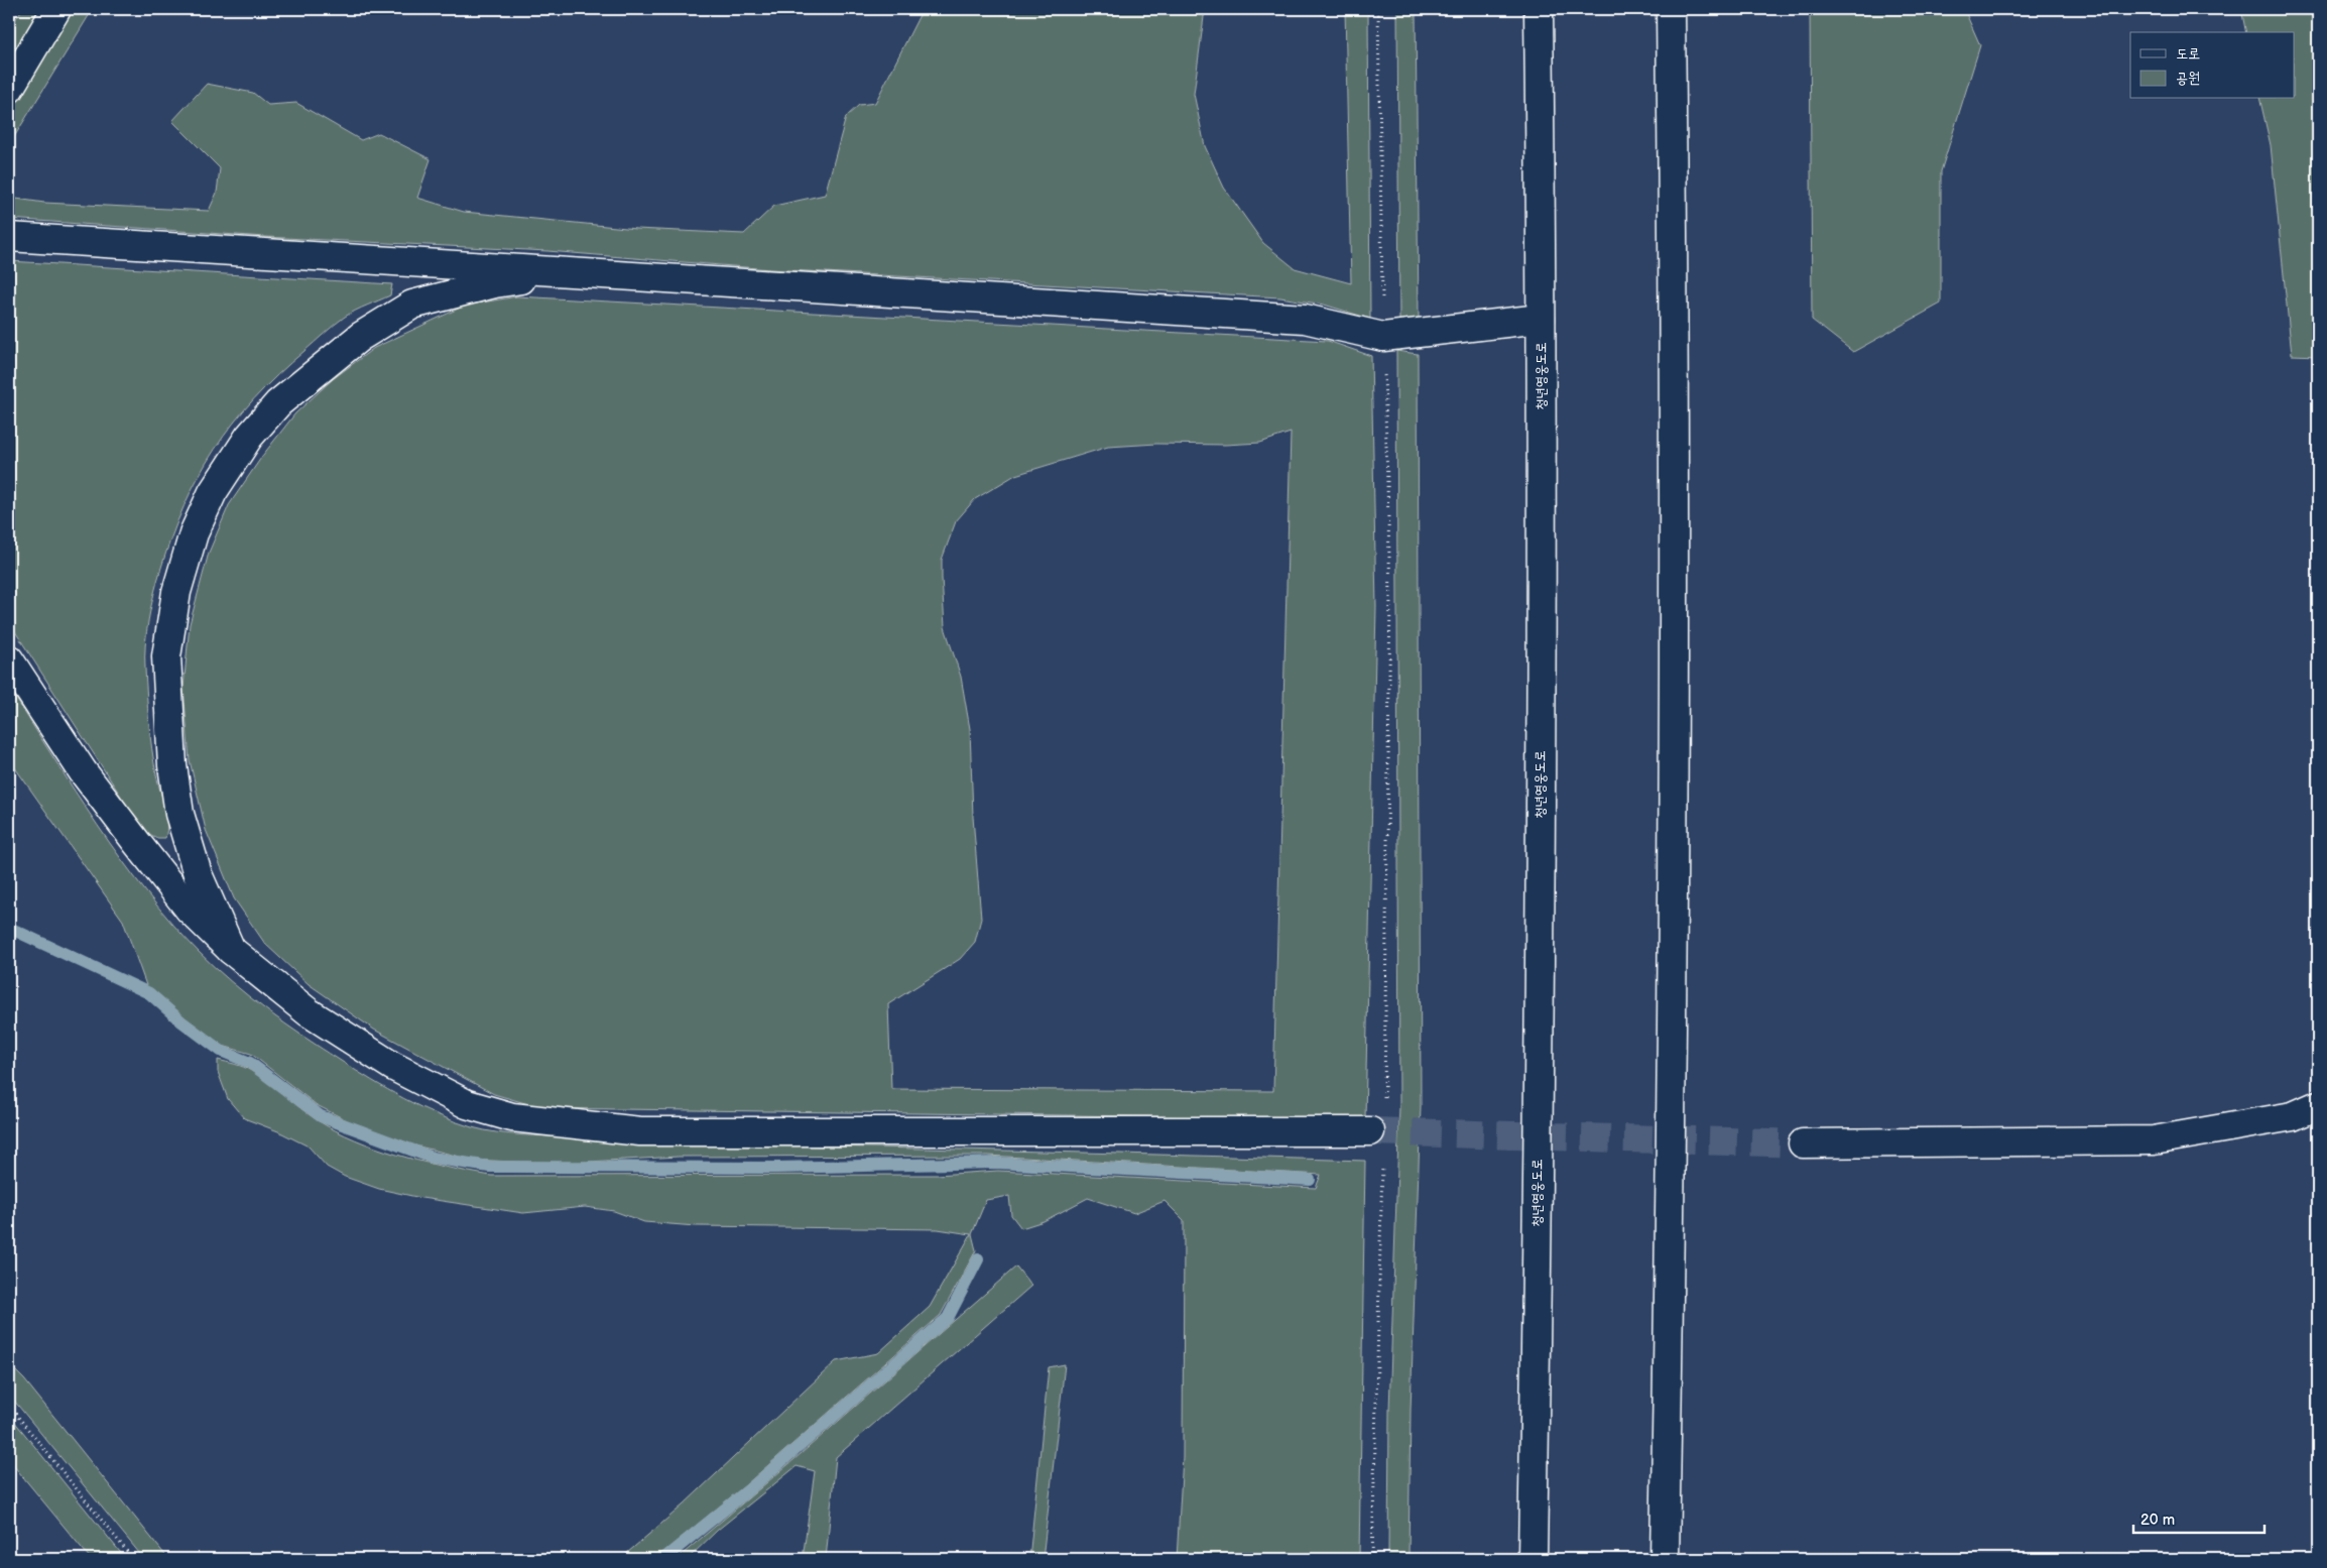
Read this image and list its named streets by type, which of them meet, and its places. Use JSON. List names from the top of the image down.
{
  "streets": {
    "main road": ["청년영웅도로"]
  },
  "legend": ["도로", "공원"],
  "scale_bar": "20 m"
}
